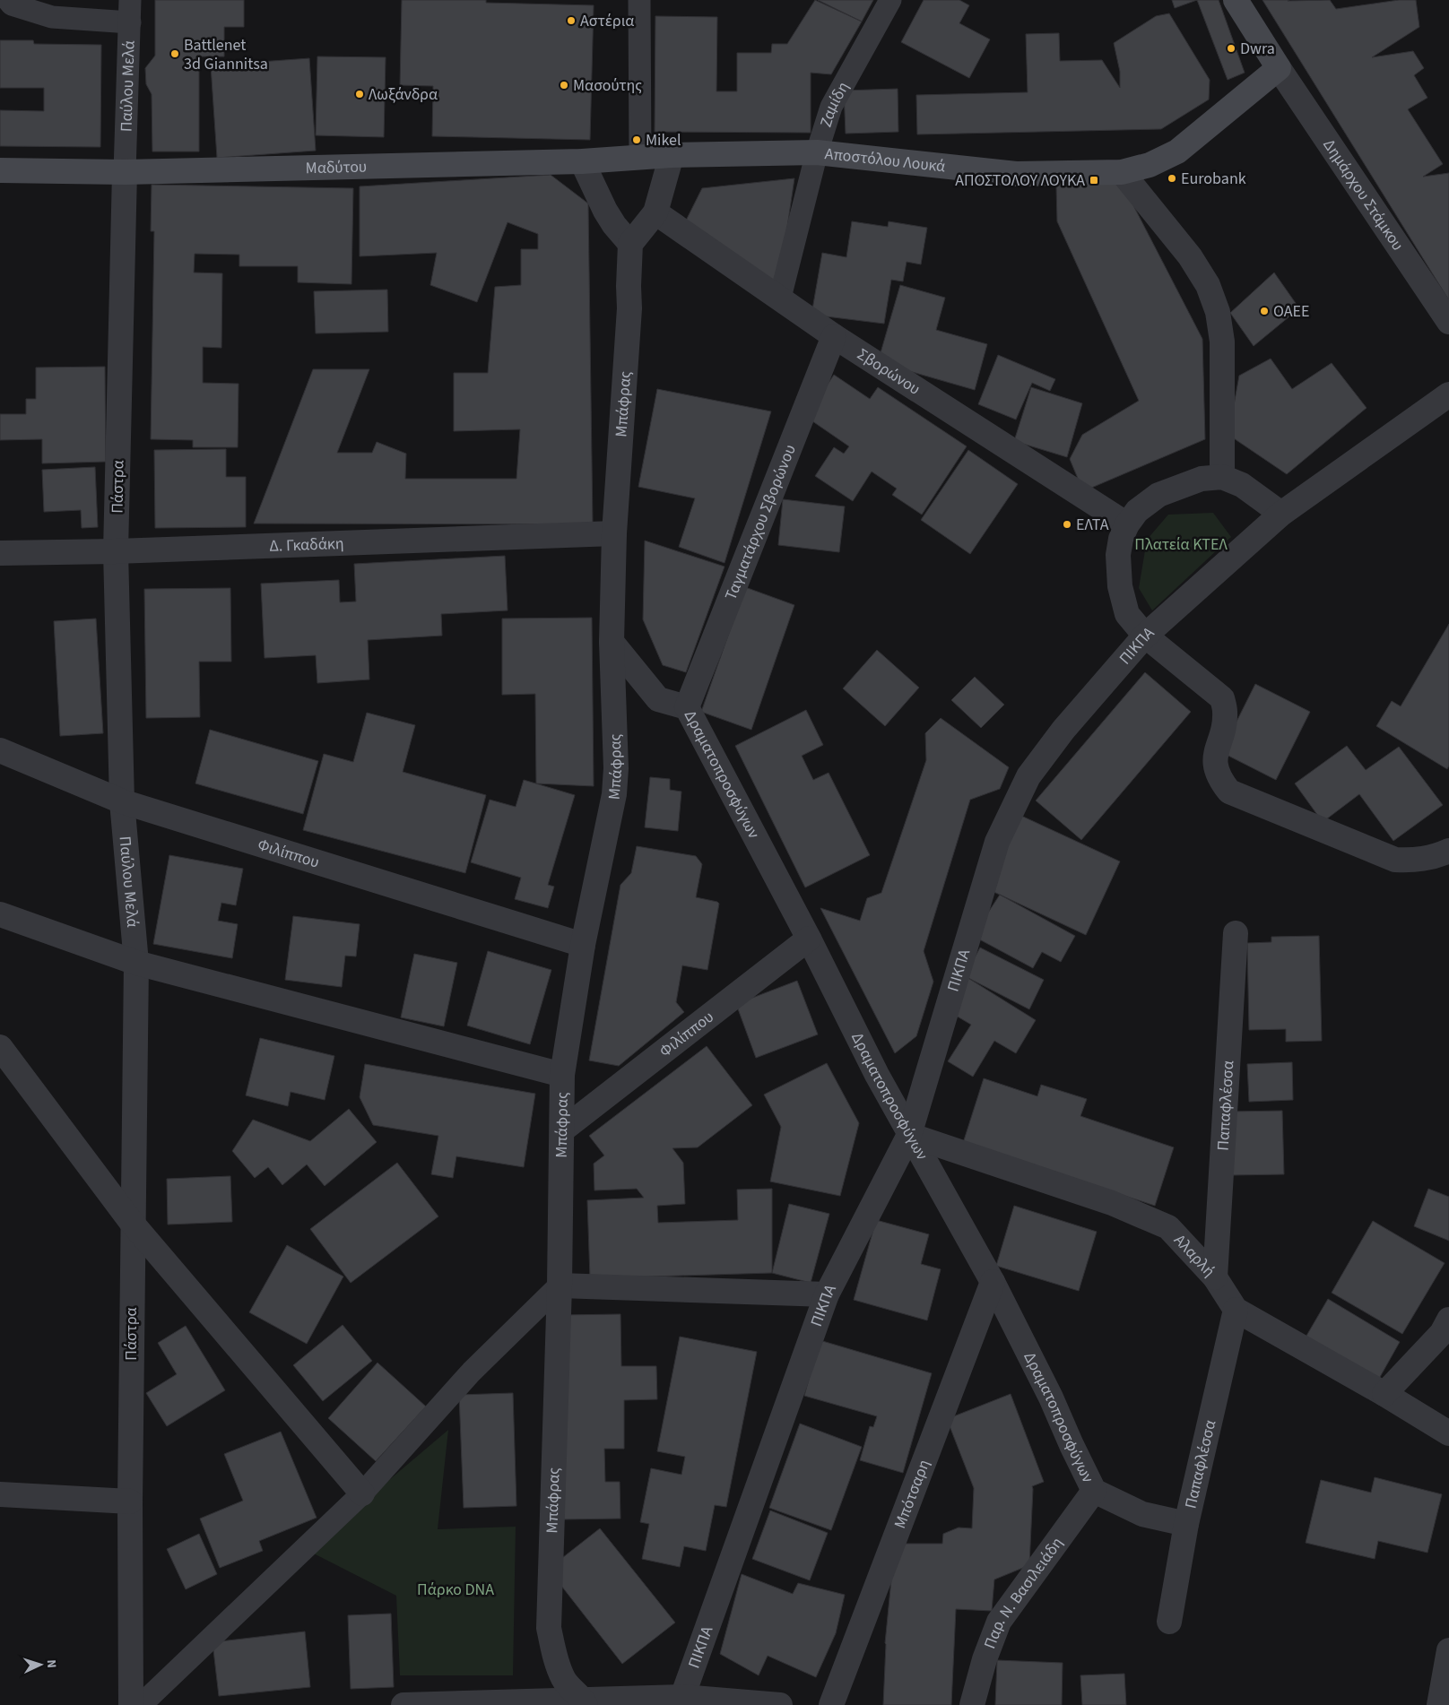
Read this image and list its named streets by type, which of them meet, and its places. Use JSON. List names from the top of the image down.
{
  "streets": {
    "main road": ["Αποστόλου Λουκά", "Μαδύτου"],
    "street": [
      "Παύλου Μελά",
      "Ζαμίδη",
      "Δημάρχου Στάμκου",
      "Σβορώνου",
      "Μπάφρας",
      "Πάστρα",
      "Ταγματάρχου Σβορώνου",
      "Δ. Γκαδάκη",
      "ΠΙΚΠΑ",
      "Δραματοπροσφύγων",
      "Φιλίππου",
      "Παπαφλέσσα",
      "Αλαρλή",
      "Μπότσαρη",
      "Παρ. Ν. Βασιλειάδη"
    ]
  },
  "crossings": [
    ["Παύλου Μελά", "Μαδύτου"],
    ["Παύλου Μελά", "Πάστρα"],
    ["Παύλου Μελά", "Φιλίππου"],
    ["Ζαμίδη", "Αποστόλου Λουκά"],
    ["Ζαμίδη", "Σβορώνου"],
    ["Αποστόλου Λουκά", "Μαδύτου"],
    ["Αποστόλου Λουκά", "Δημάρχου Στάμκου"],
    ["Μαδύτου", "Πάστρα"],
    ["Σβορώνου", "Ταγματάρχου Σβορώνου"],
    ["Μπάφρας", "Δ. Γκαδάκη"],
    ["Μπάφρας", "Δραματοπροσφύγων"],
    ["Μπάφρας", "Φιλίππου"],
    ["Πάστρα", "Δ. Γκαδάκη"],
    ["Πάστρα", "Φιλίππου"],
    ["Ταγματάρχου Σβορώνου", "Δραματοπροσφύγων"],
    ["ΠΙΚΠΑ", "Δραματοπροσφύγων"],
    ["ΠΙΚΠΑ", "Αλαρλή"],
    ["Δραματοπροσφύγων", "Φιλίππου"],
    ["Δραματοπροσφύγων", "Παπαφλέσσα"],
    ["Δραματοπροσφύγων", "Αλαρλή"],
    ["Δραματοπροσφύγων", "Μπότσαρη"],
    ["Δραματοπροσφύγων", "Παρ. Ν. Βασιλειάδη"],
    ["Παπαφλέσσα", "Αλαρλή"]
  ],
  "parks": ["Πλατεία ΚΤΕΛ", "Πάρκο DNA"],
  "places": {
    "other": [
      "Αστέρια",
      "Dwra",
      "Battlenet 3d Giannitsa",
      "Μασούτης",
      "Λωξάνδρα",
      "Mikel",
      "Eurobank",
      "ΟΑΕΕ",
      "ΕΛΤΑ"
    ],
    "transit": ["ΑΠΟΣΤΟΛΟΥ ΛΟΥΚΑ"]
  },
  "north": "right"
}
